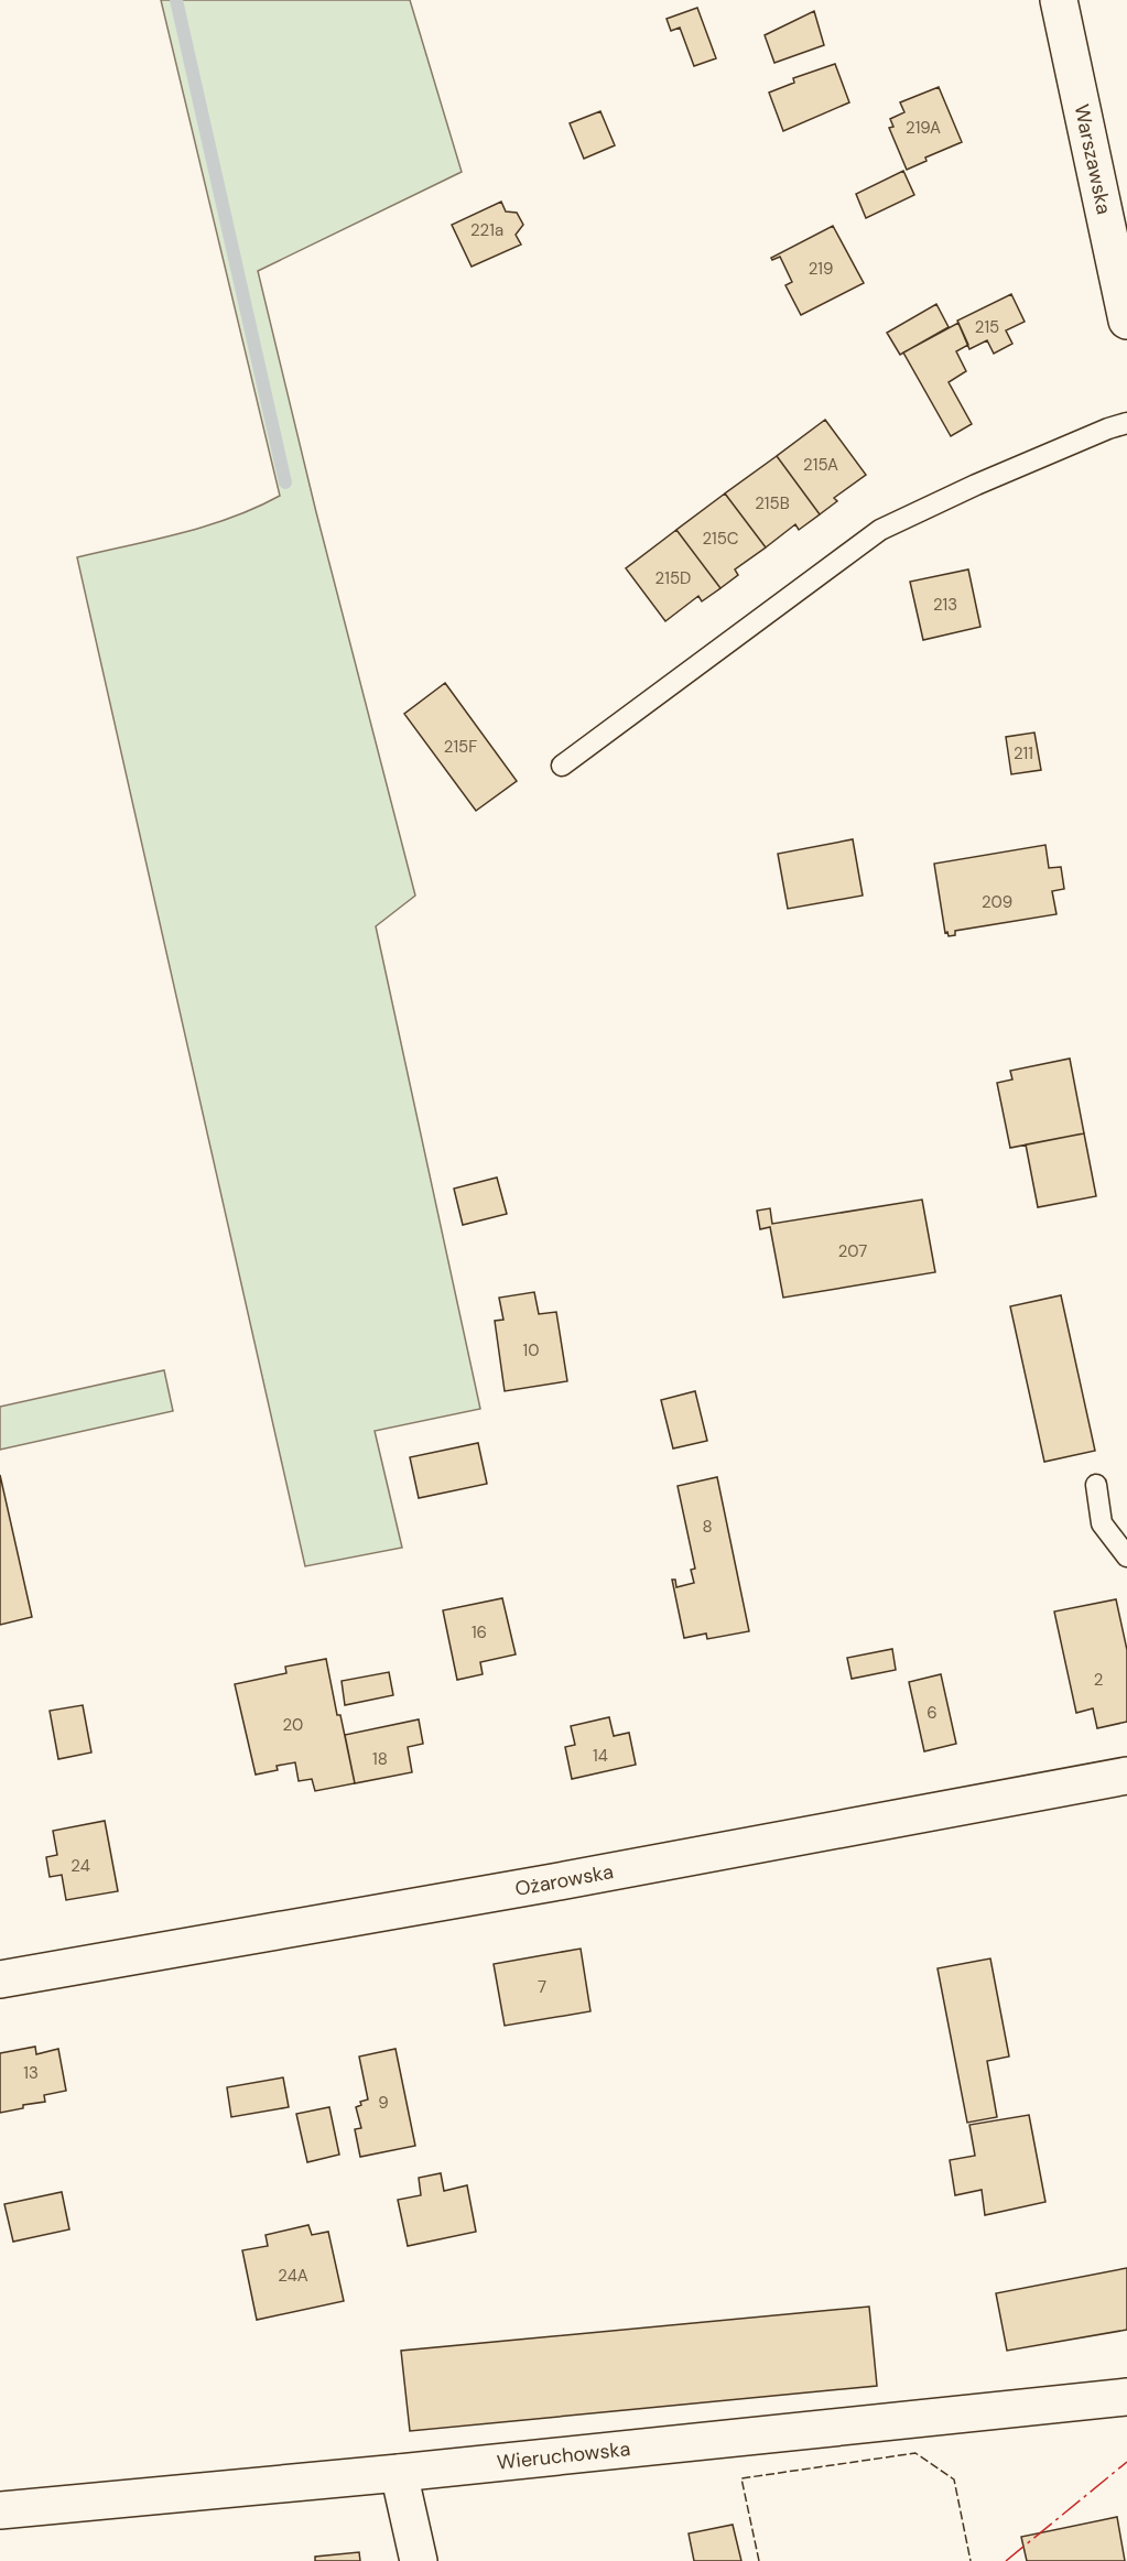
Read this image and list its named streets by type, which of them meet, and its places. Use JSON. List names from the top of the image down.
{
  "streets": {
    "street": ["Warszawska", "Ożarowska", "Wieruchowska"]
  },
  "house_numbers": [
    "219A",
    "221a",
    "219",
    "215",
    "215A",
    "215B",
    "215C",
    "215D",
    "213",
    "215F",
    "211",
    "209",
    "207",
    "10",
    "8",
    "16",
    "2",
    "6",
    "20",
    "14",
    "18",
    "24",
    "7",
    "13",
    "9",
    "24A"
  ]
}
